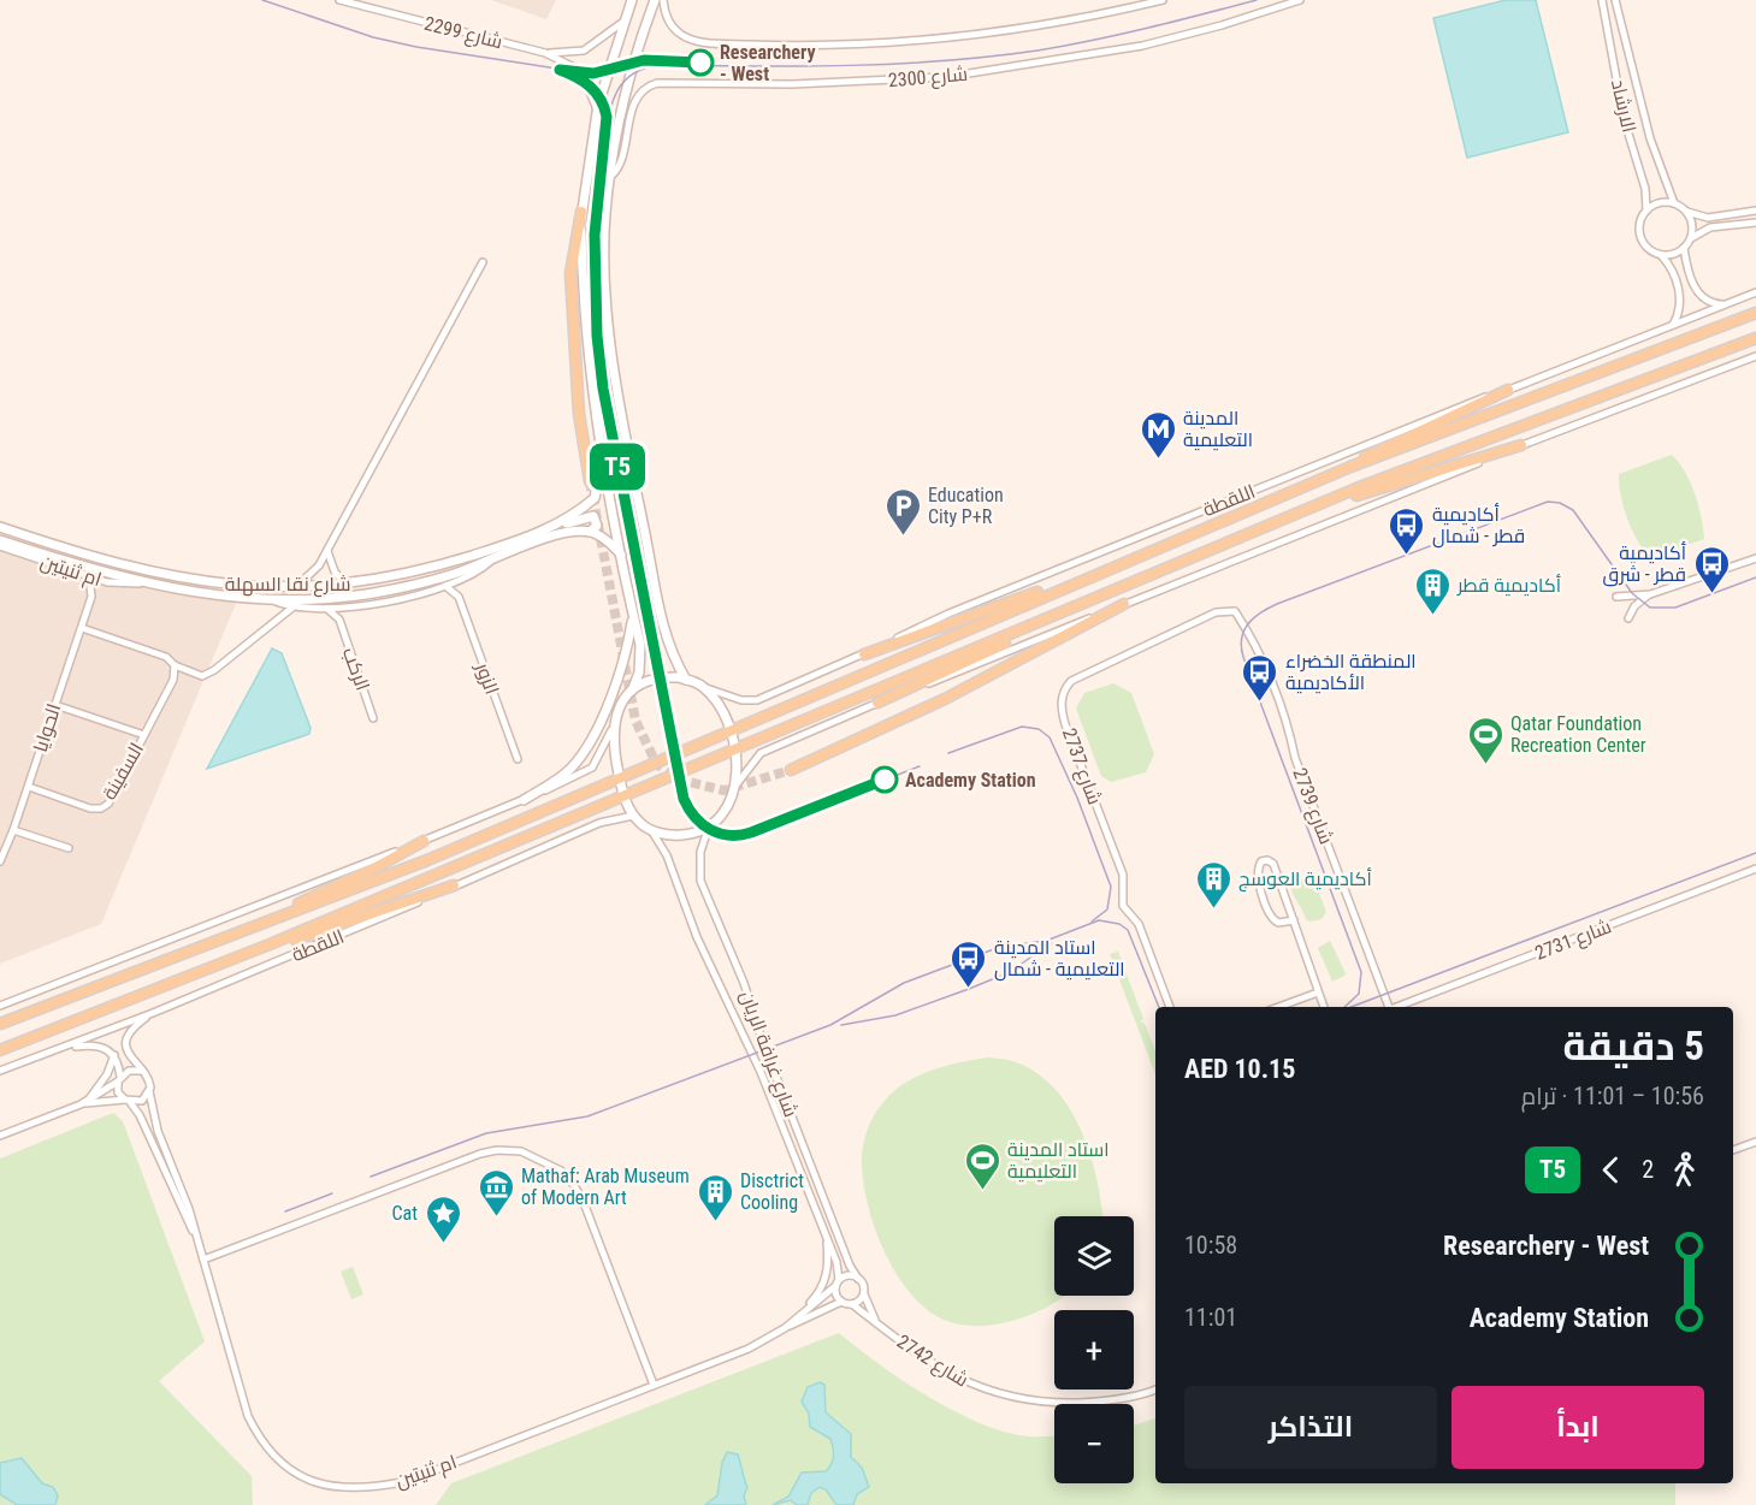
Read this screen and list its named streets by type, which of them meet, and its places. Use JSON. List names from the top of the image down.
{
  "streets": {
    "main road": ["اللقطة", "شارع نقا السهلة"],
    "street": [
      "شارع 2299",
      "شارع 2300",
      "الارشاد",
      "ام ثنيتين",
      "الركب",
      "الزور",
      "الحوايا",
      "شارع 2737",
      "السفينة",
      "شارع 2739",
      "شارع 2731",
      "شارع غرافة الريان",
      "شارع 2742"
    ]
  },
  "crossings": [
    ["ام ثنيتين", "شارع نقا السهلة"],
    ["ام ثنيتين", "الحوايا"],
    ["ام ثنيتين", "شارع غرافة الريان"],
    ["ام ثنيتين", "شارع 2742"],
    ["شارع نقا السهلة", "الركب"],
    ["شارع نقا السهلة", "الزور"],
    ["الحوايا", "السفينة"],
    ["شارع 2737", "شارع 2739"],
    ["شارع غرافة الريان", "شارع 2742"]
  ],
  "places": {
    "other": ["Researchery - West", "Academy Station"],
    "metro station": ["المدينة التعليمية"],
    "parking": ["Education City P+R"],
    "bus stop": [
      "أكاديمية قطر - شمال",
      "أكاديمية قطر - شرق",
      "المنطقة الخضراء الأكاديمية",
      "استاد المدينة التعليمية - شمال"
    ],
    "building": ["أكاديمية قطر", "أكاديمية العوسج", "Disctrict Cooling"],
    "sports": ["Qatar Foundation Recreation Center", "استاد المدينة التعليمية"],
    "museum": ["Mathaf: Arab Museum of Modern Art"],
    "place": ["Cat"]
  },
  "lines": ["tram line T5"],
  "page": {
    "on_map": "T5",
    "heading": ["5 دقيقة", "10:56 – 11:01 · ترام", "AED 10.15"],
    "legs": ["2", "T5"],
    "list": [
      {
        "name": "Researchery - West",
        "value": "10:58"
      },
      {
        "name": "Academy Station",
        "value": "11:01"
      }
    ],
    "map_buttons": ["+", "−"],
    "buttons": ["ابدأ", "التذاكر"]
  }
}
